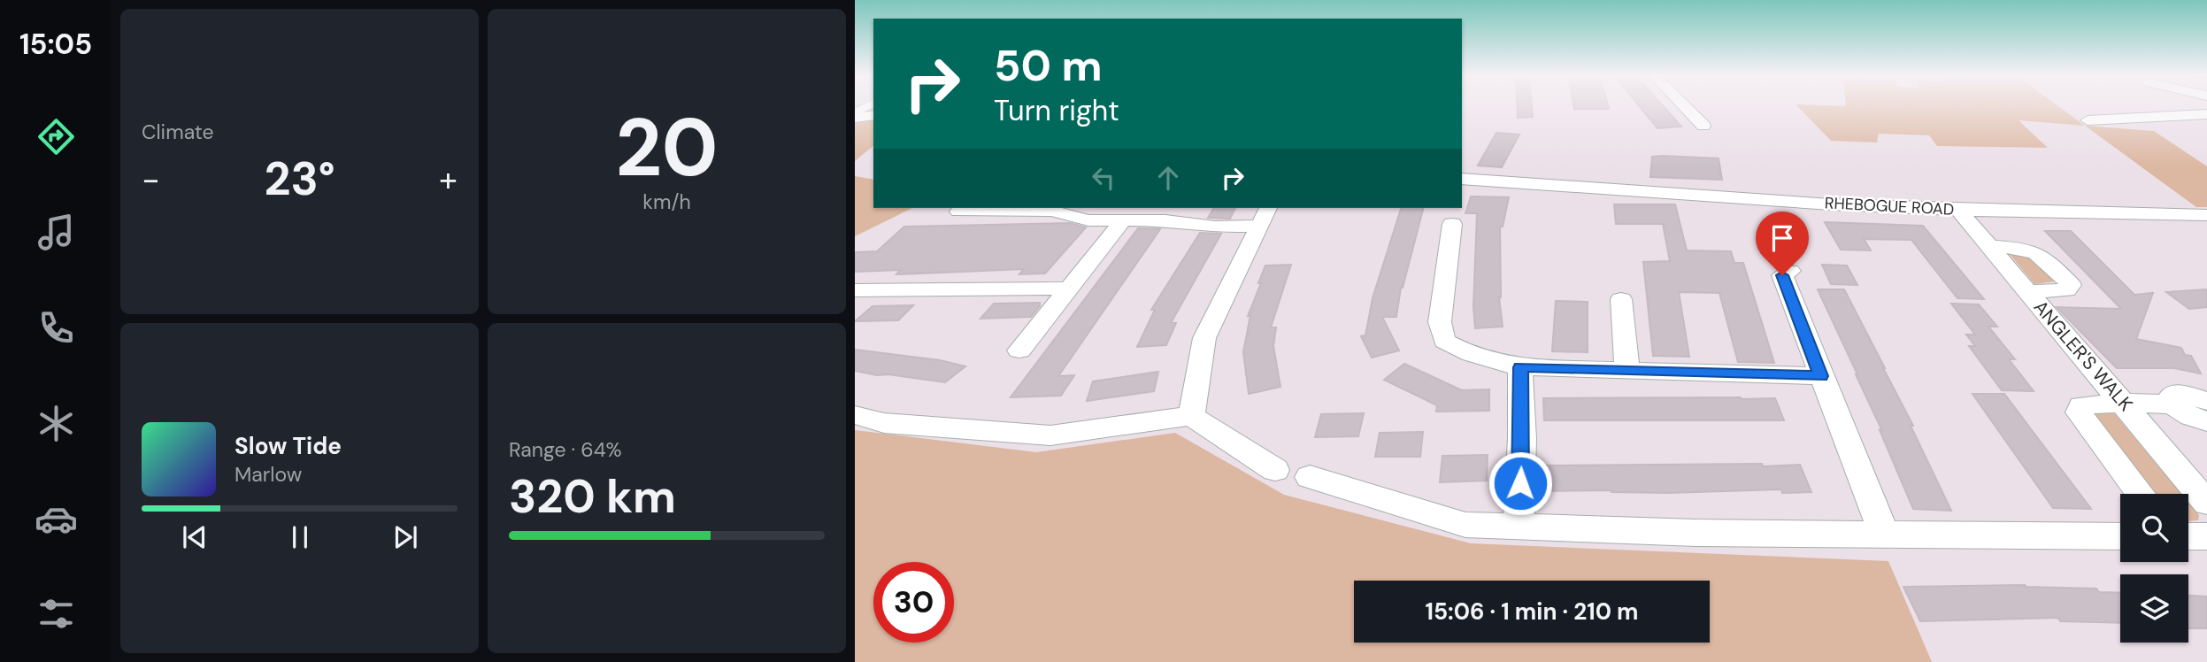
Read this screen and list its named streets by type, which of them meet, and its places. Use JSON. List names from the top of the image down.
{
  "streets": {
    "street": ["RHEBOGUE ROAD", "ANGLER'S WALK"]
  },
  "crossings": [
    ["RHEBOGUE ROAD", "ANGLER'S WALK"]
  ],
  "page": {
    "tabs": "15:05",
    "tile": [
      "Climate",
      ["20", "km/h"],
      ["Range · 64%", "320 km"]
    ],
    "turn": ["50 m", "Turn right"],
    "heat": ["−", "23°", "+"],
    "song": ["Slow Tide", "Marlow"],
    "limit": "30",
    "trip": "15:06 · 1 min · 210 m"
  }
}
